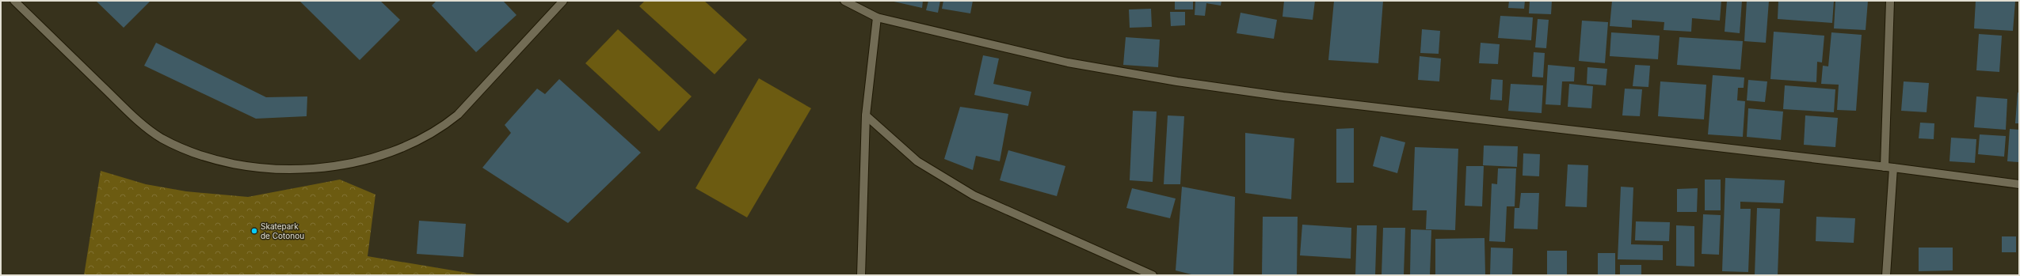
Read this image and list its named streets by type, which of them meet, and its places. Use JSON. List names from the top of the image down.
{
  "places": ["Skatepark de Cotonou"]
}
